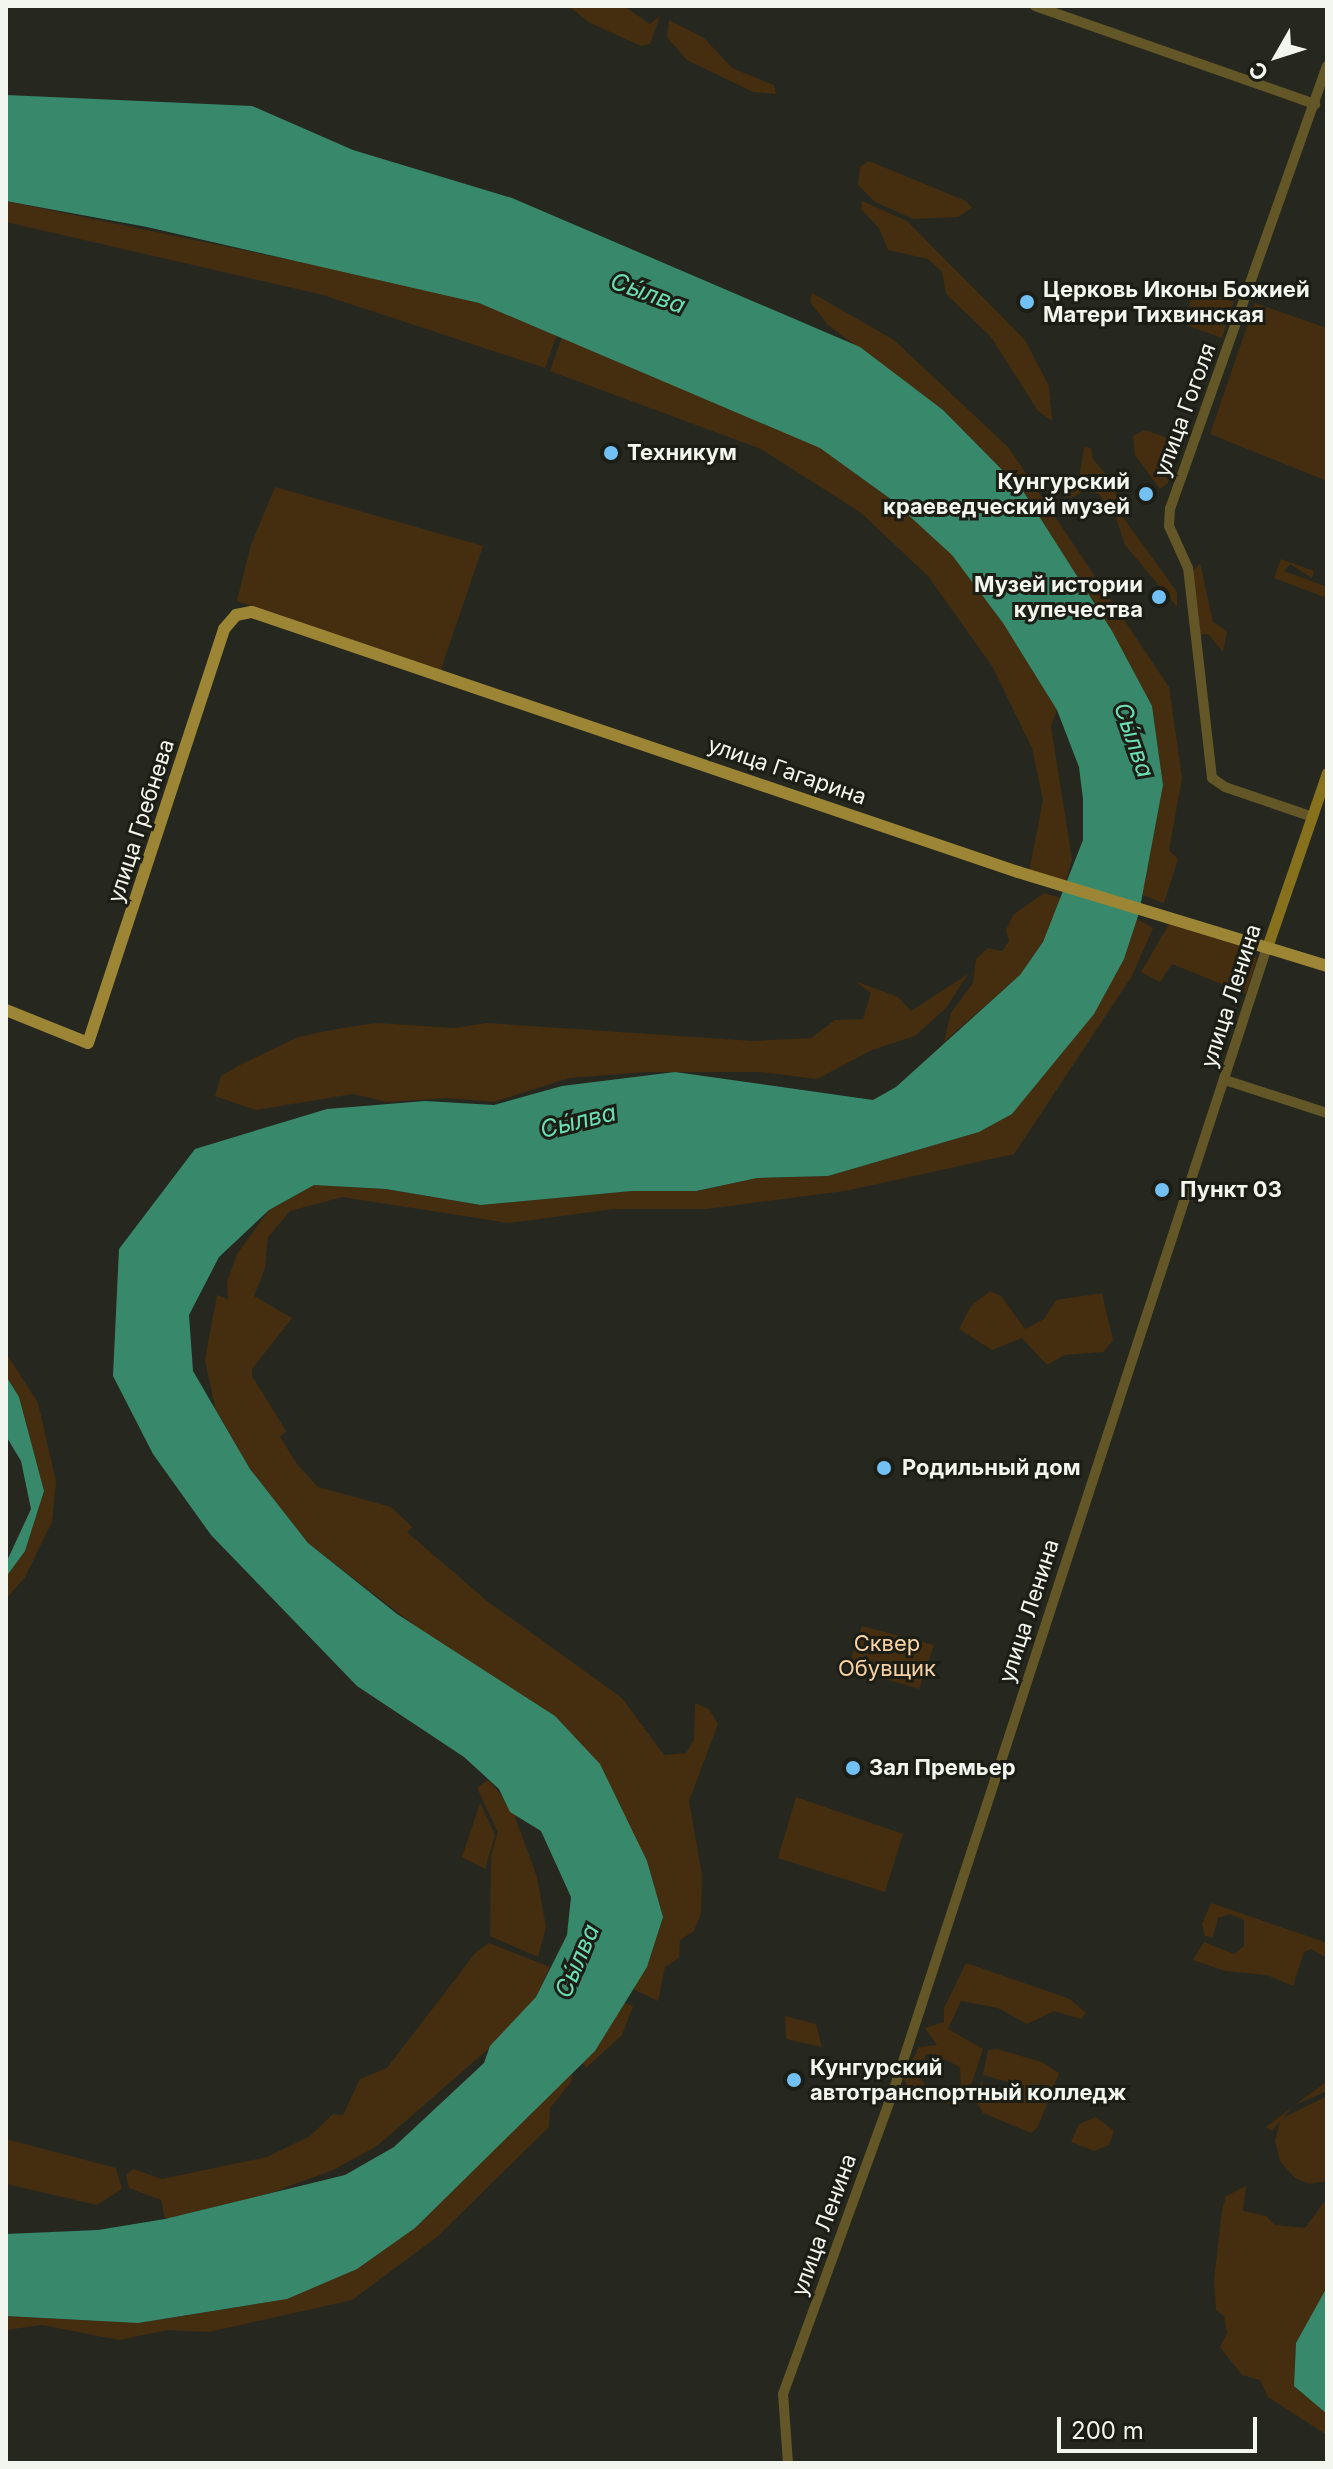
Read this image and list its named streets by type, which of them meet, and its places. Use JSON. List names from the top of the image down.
{
  "streets": {
    "main road": ["улица Гагарина", "улица Гребнева", "улица Ленина"],
    "street": ["улица Гоголя"]
  },
  "crossings": [
    ["улица Гоголя", "улица Ленина"],
    ["улица Гагарина", "улица Гребнева"],
    ["улица Гагарина", "улица Ленина"]
  ],
  "water": ["Сы́лва"],
  "parks": ["Сквер Обувщик"],
  "places": [
    "Церковь Иконы Божией Матери Тихвинская",
    "Техникум",
    "Кунгурский краеведческий музей",
    "Музей истории купечества",
    "Пункт 03",
    "Родильный дом",
    "Зал Премьер",
    "Кунгурский автотранспортный колледж"
  ],
  "scale_bar": "200 m",
  "north": "bottom left"
}
